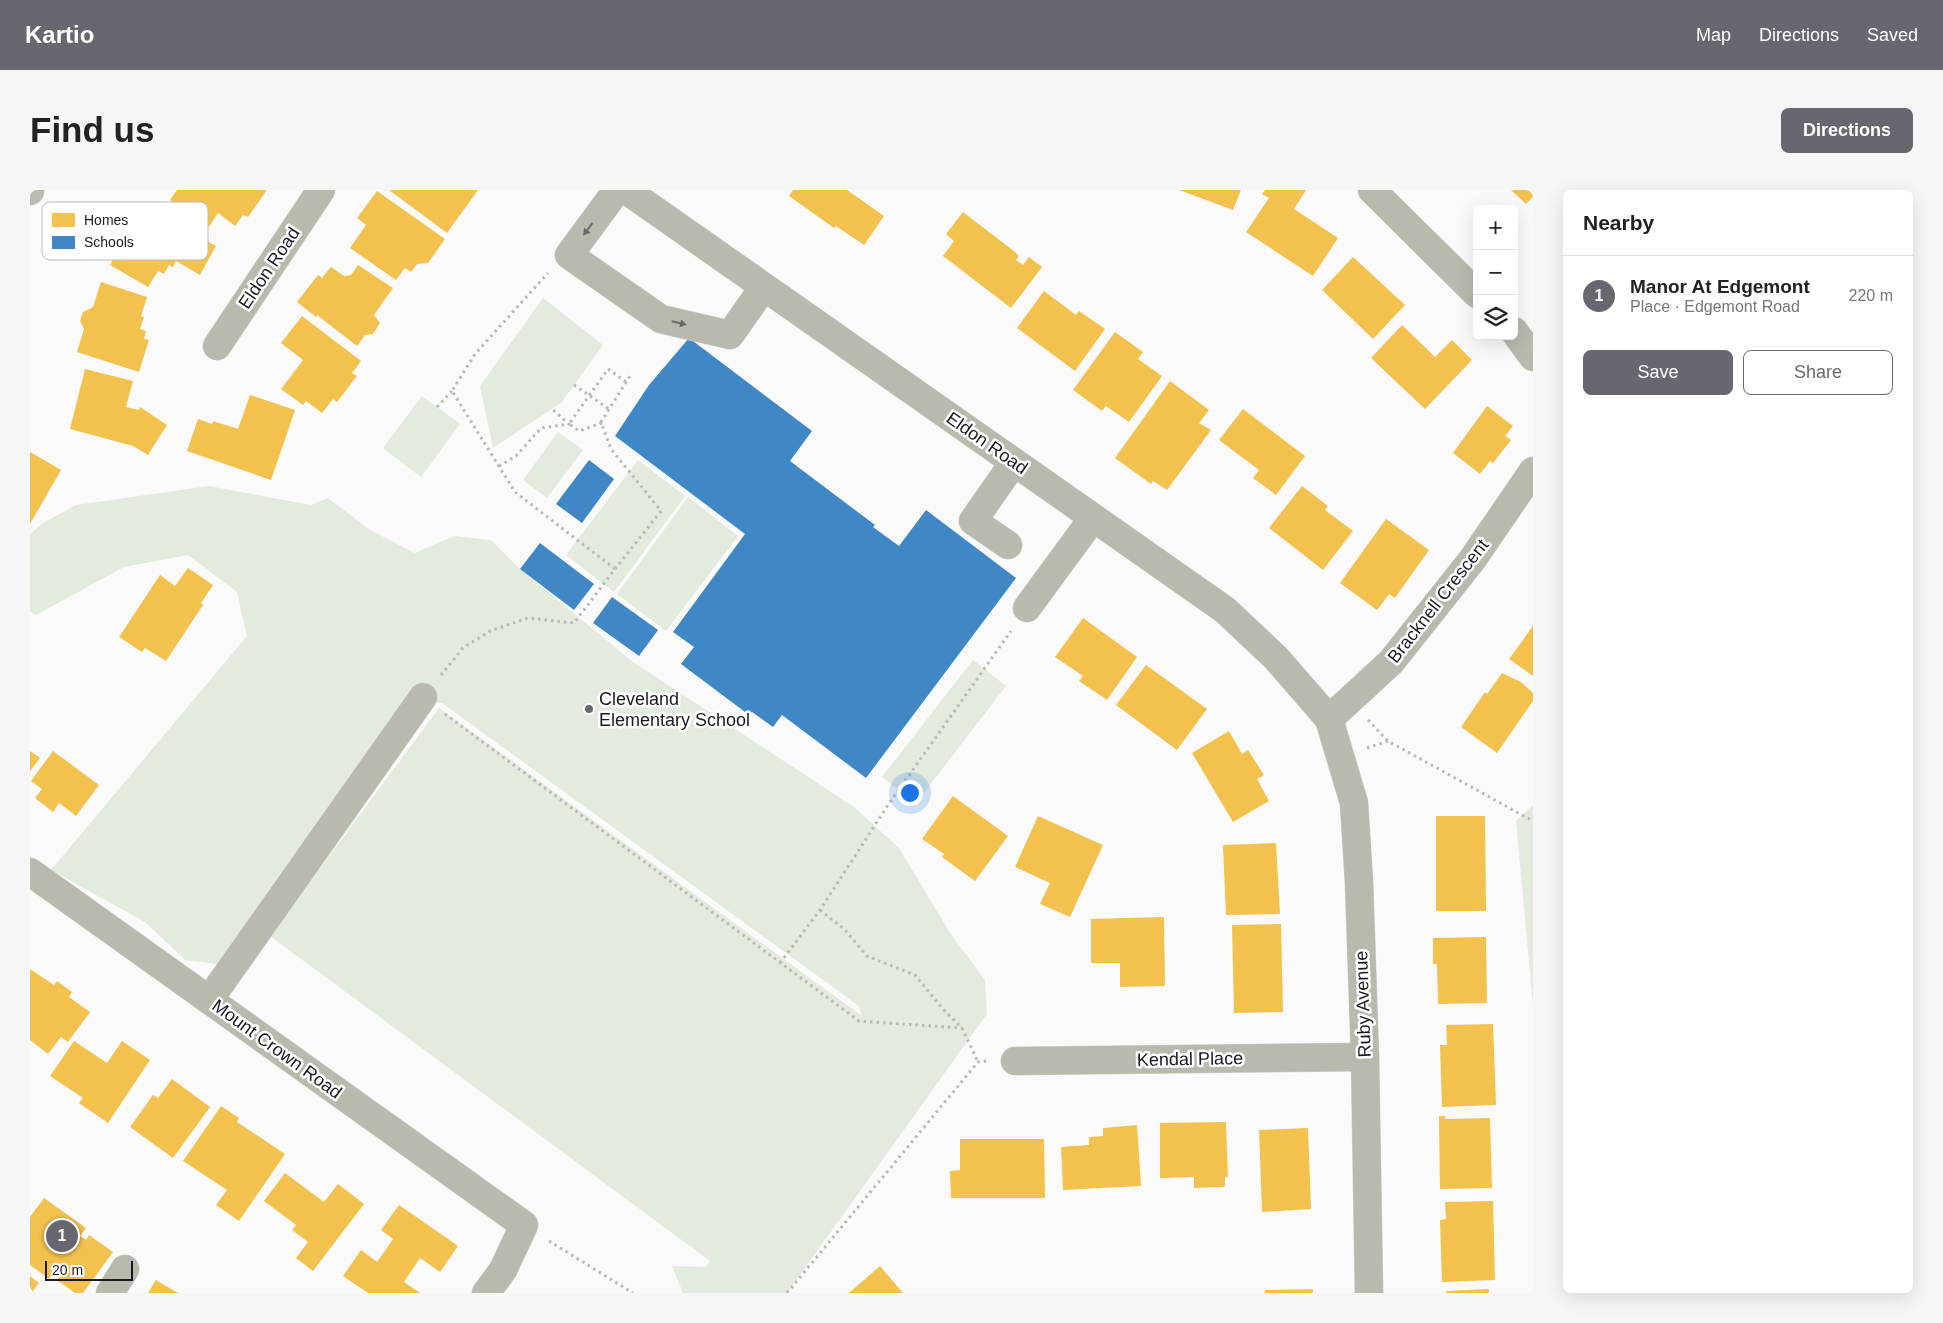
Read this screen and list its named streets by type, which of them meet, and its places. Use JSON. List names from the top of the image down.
{
  "streets": {
    "street": [
      "Eldon Road",
      "Bracknell Crescent",
      "Ruby Avenue",
      "Mount Crown Road",
      "Kendal Place"
    ]
  },
  "crossings": [
    ["Eldon Road", "Bracknell Crescent"],
    ["Eldon Road", "Ruby Avenue"],
    ["Bracknell Crescent", "Ruby Avenue"],
    ["Ruby Avenue", "Kendal Place"]
  ],
  "places": ["Cleveland Elementary School"],
  "legend": ["Homes", "Schools"],
  "scale_bar": "20 m",
  "page": {
    "header": "Kartio",
    "nav": ["Map", "Directions", "Saved"],
    "buttons": [
      "Directions",
      ["Save", "Share"]
    ],
    "title": "Find us",
    "heading": "Nearby",
    "map_buttons": ["+", "−"],
    "list": [
      {
        "mark": "1",
        "name": "Manor At Edgemont",
        "note": "Place · Edgemont Road",
        "value": "220 m"
      }
    ],
    "pins": "1",
    "scale": "20 m"
  }
}
